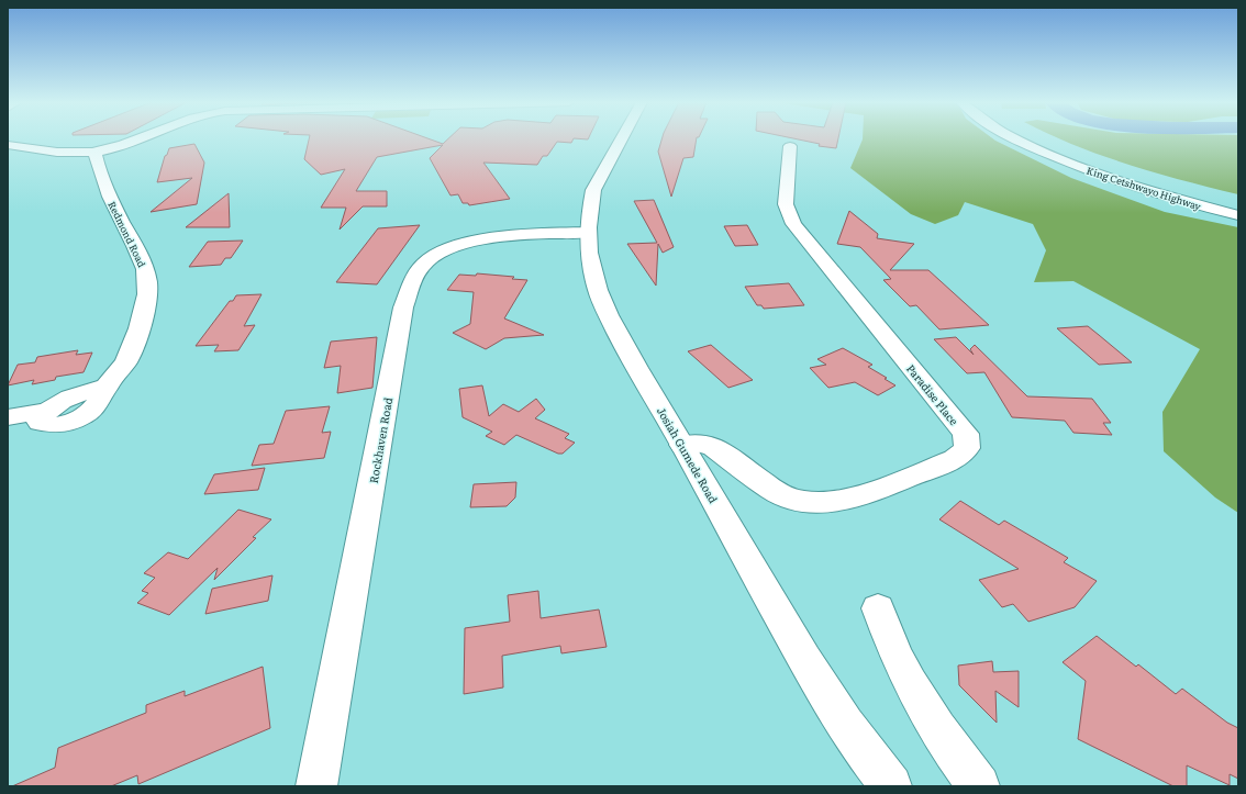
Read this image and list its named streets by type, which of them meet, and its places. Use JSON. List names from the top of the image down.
{
  "streets": {
    "main road": [
      "King Cetshwayo Highway",
      "Redmond Road",
      "Paradise Place",
      "Rockhaven Road",
      "Josiah Gumede Road"
    ]
  },
  "crossings": [
    ["Paradise Place", "Josiah Gumede Road"],
    ["Rockhaven Road", "Josiah Gumede Road"]
  ]
}
